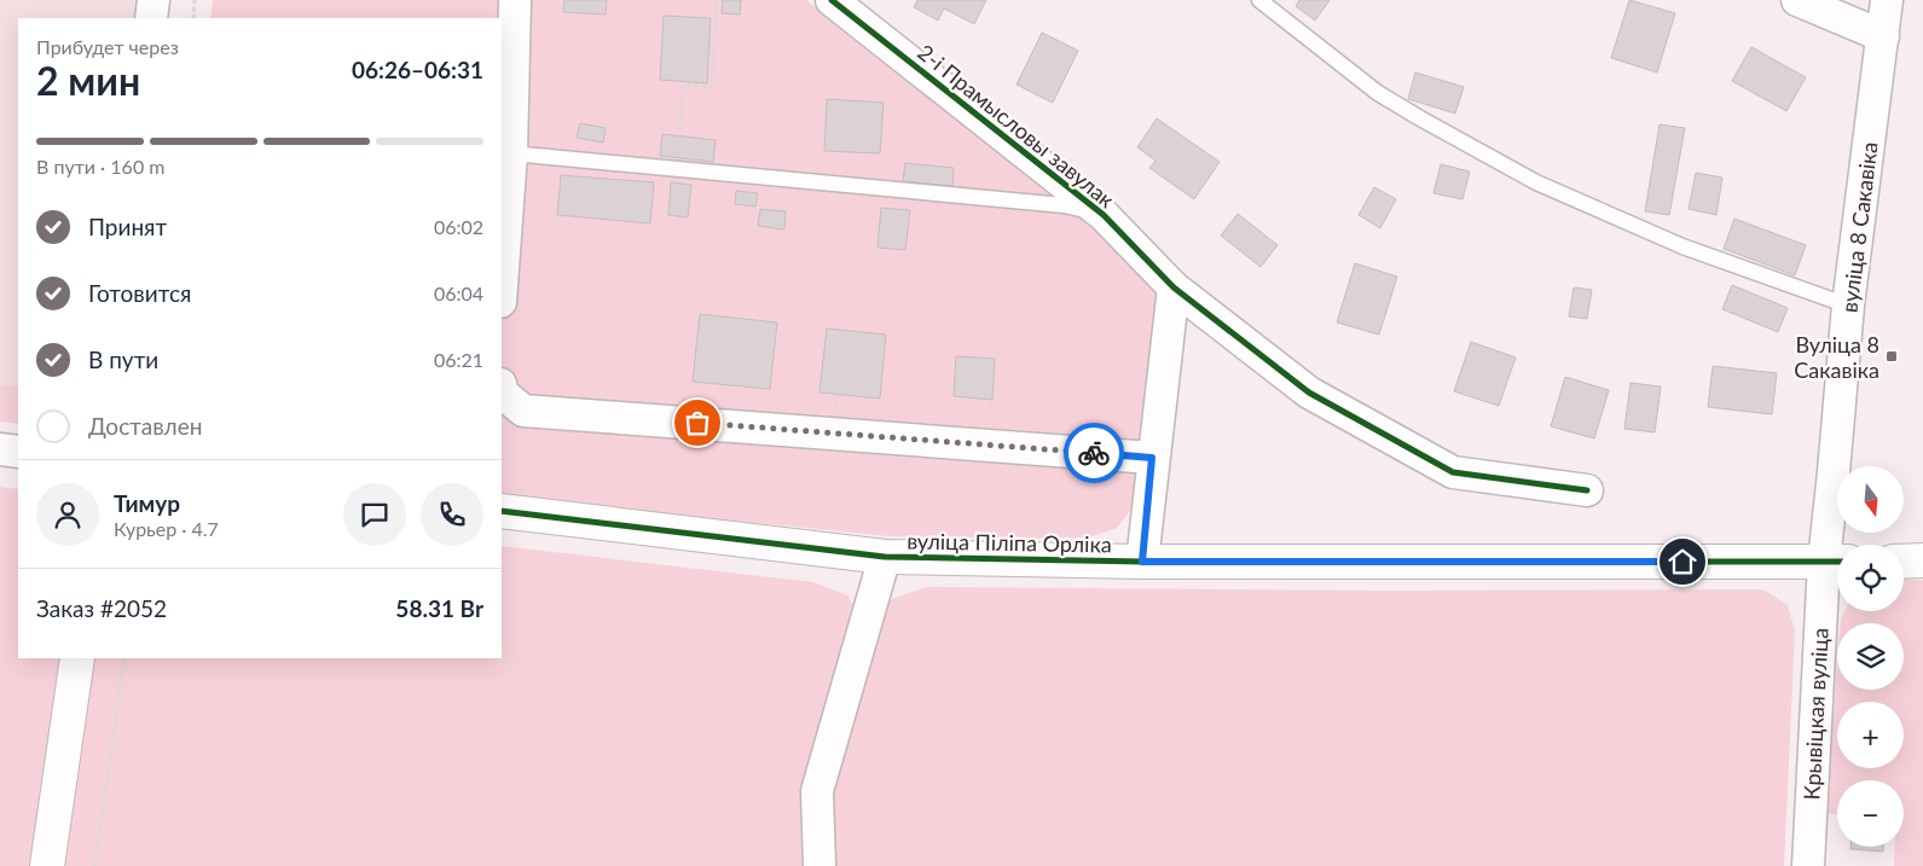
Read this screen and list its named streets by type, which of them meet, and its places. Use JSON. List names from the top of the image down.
{
  "streets": {
    "street": [
      "2-і Прамысловы завулак",
      "вуліца 8 Сакавіка",
      "вуліца Піліпа Орліка",
      "Крывіцкая вуліца"
    ]
  },
  "crossings": [
    ["вуліца 8 Сакавіка", "вуліца Піліпа Орліка"],
    ["вуліца 8 Сакавіка", "Крывіцкая вуліца"],
    ["вуліца Піліпа Орліка", "Крывіцкая вуліца"]
  ],
  "places": {
    "transit": ["Вуліца 8 Сакавіка"]
  },
  "north": "bottom",
  "page": {
    "heading": ["2 мин", "Прибудет через", "06:26–06:31"],
    "panel": [
      "Тимур",
      "Курьер · 4.7",
      "Заказ #2052",
      "58.31 Br"
    ],
    "bar": "В пути · 160 m",
    "list": [
      ["Принят", "06:02"],
      ["Готовится", "06:04"],
      ["В пути", "06:21"],
      "Доставлен"
    ],
    "map_buttons": ["+", "−"]
  }
}
